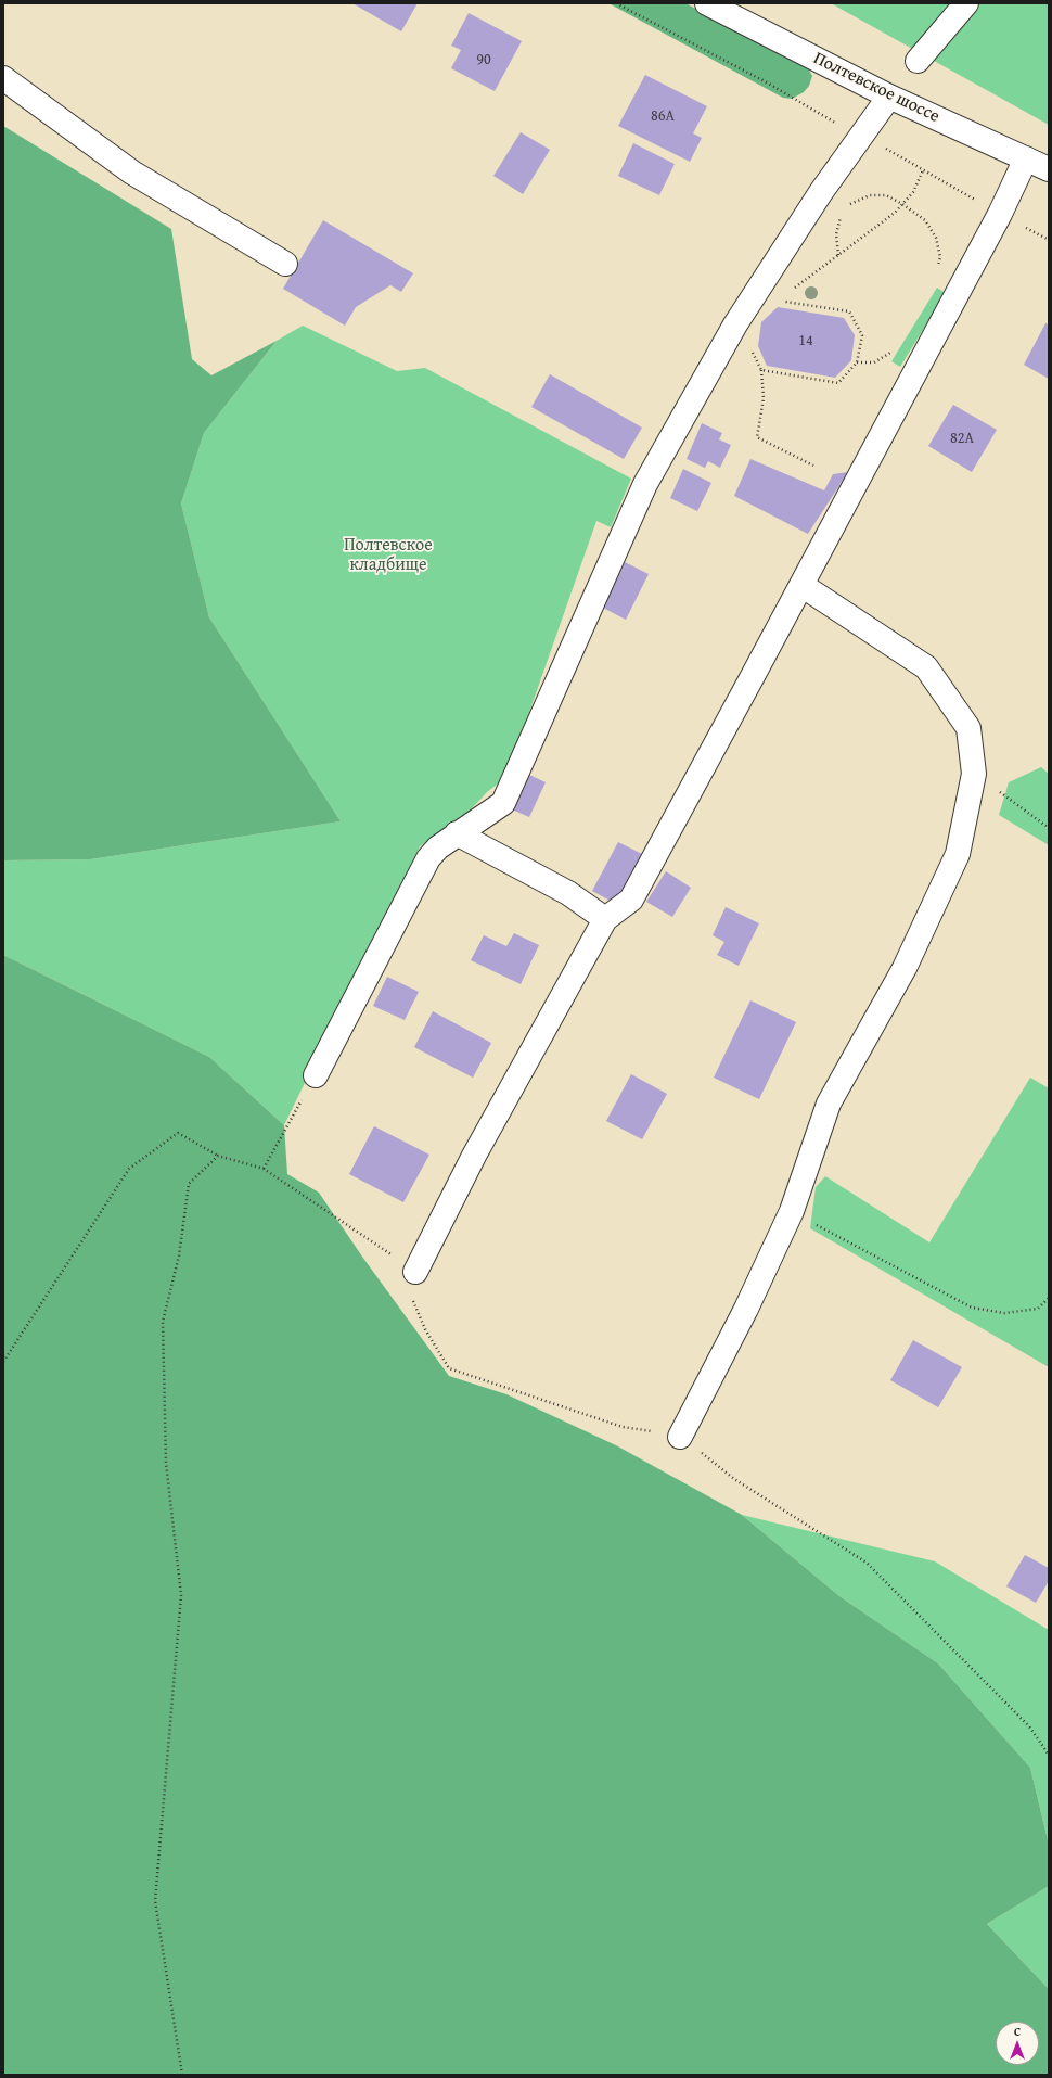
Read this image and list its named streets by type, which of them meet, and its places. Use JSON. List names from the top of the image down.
{
  "streets": {
    "street": ["Полтевское шоссе"]
  },
  "parks": ["Полтевское кладбище"],
  "house_numbers": [
    "90",
    "86А",
    "14",
    "82А"
  ],
  "north": "top"
}
